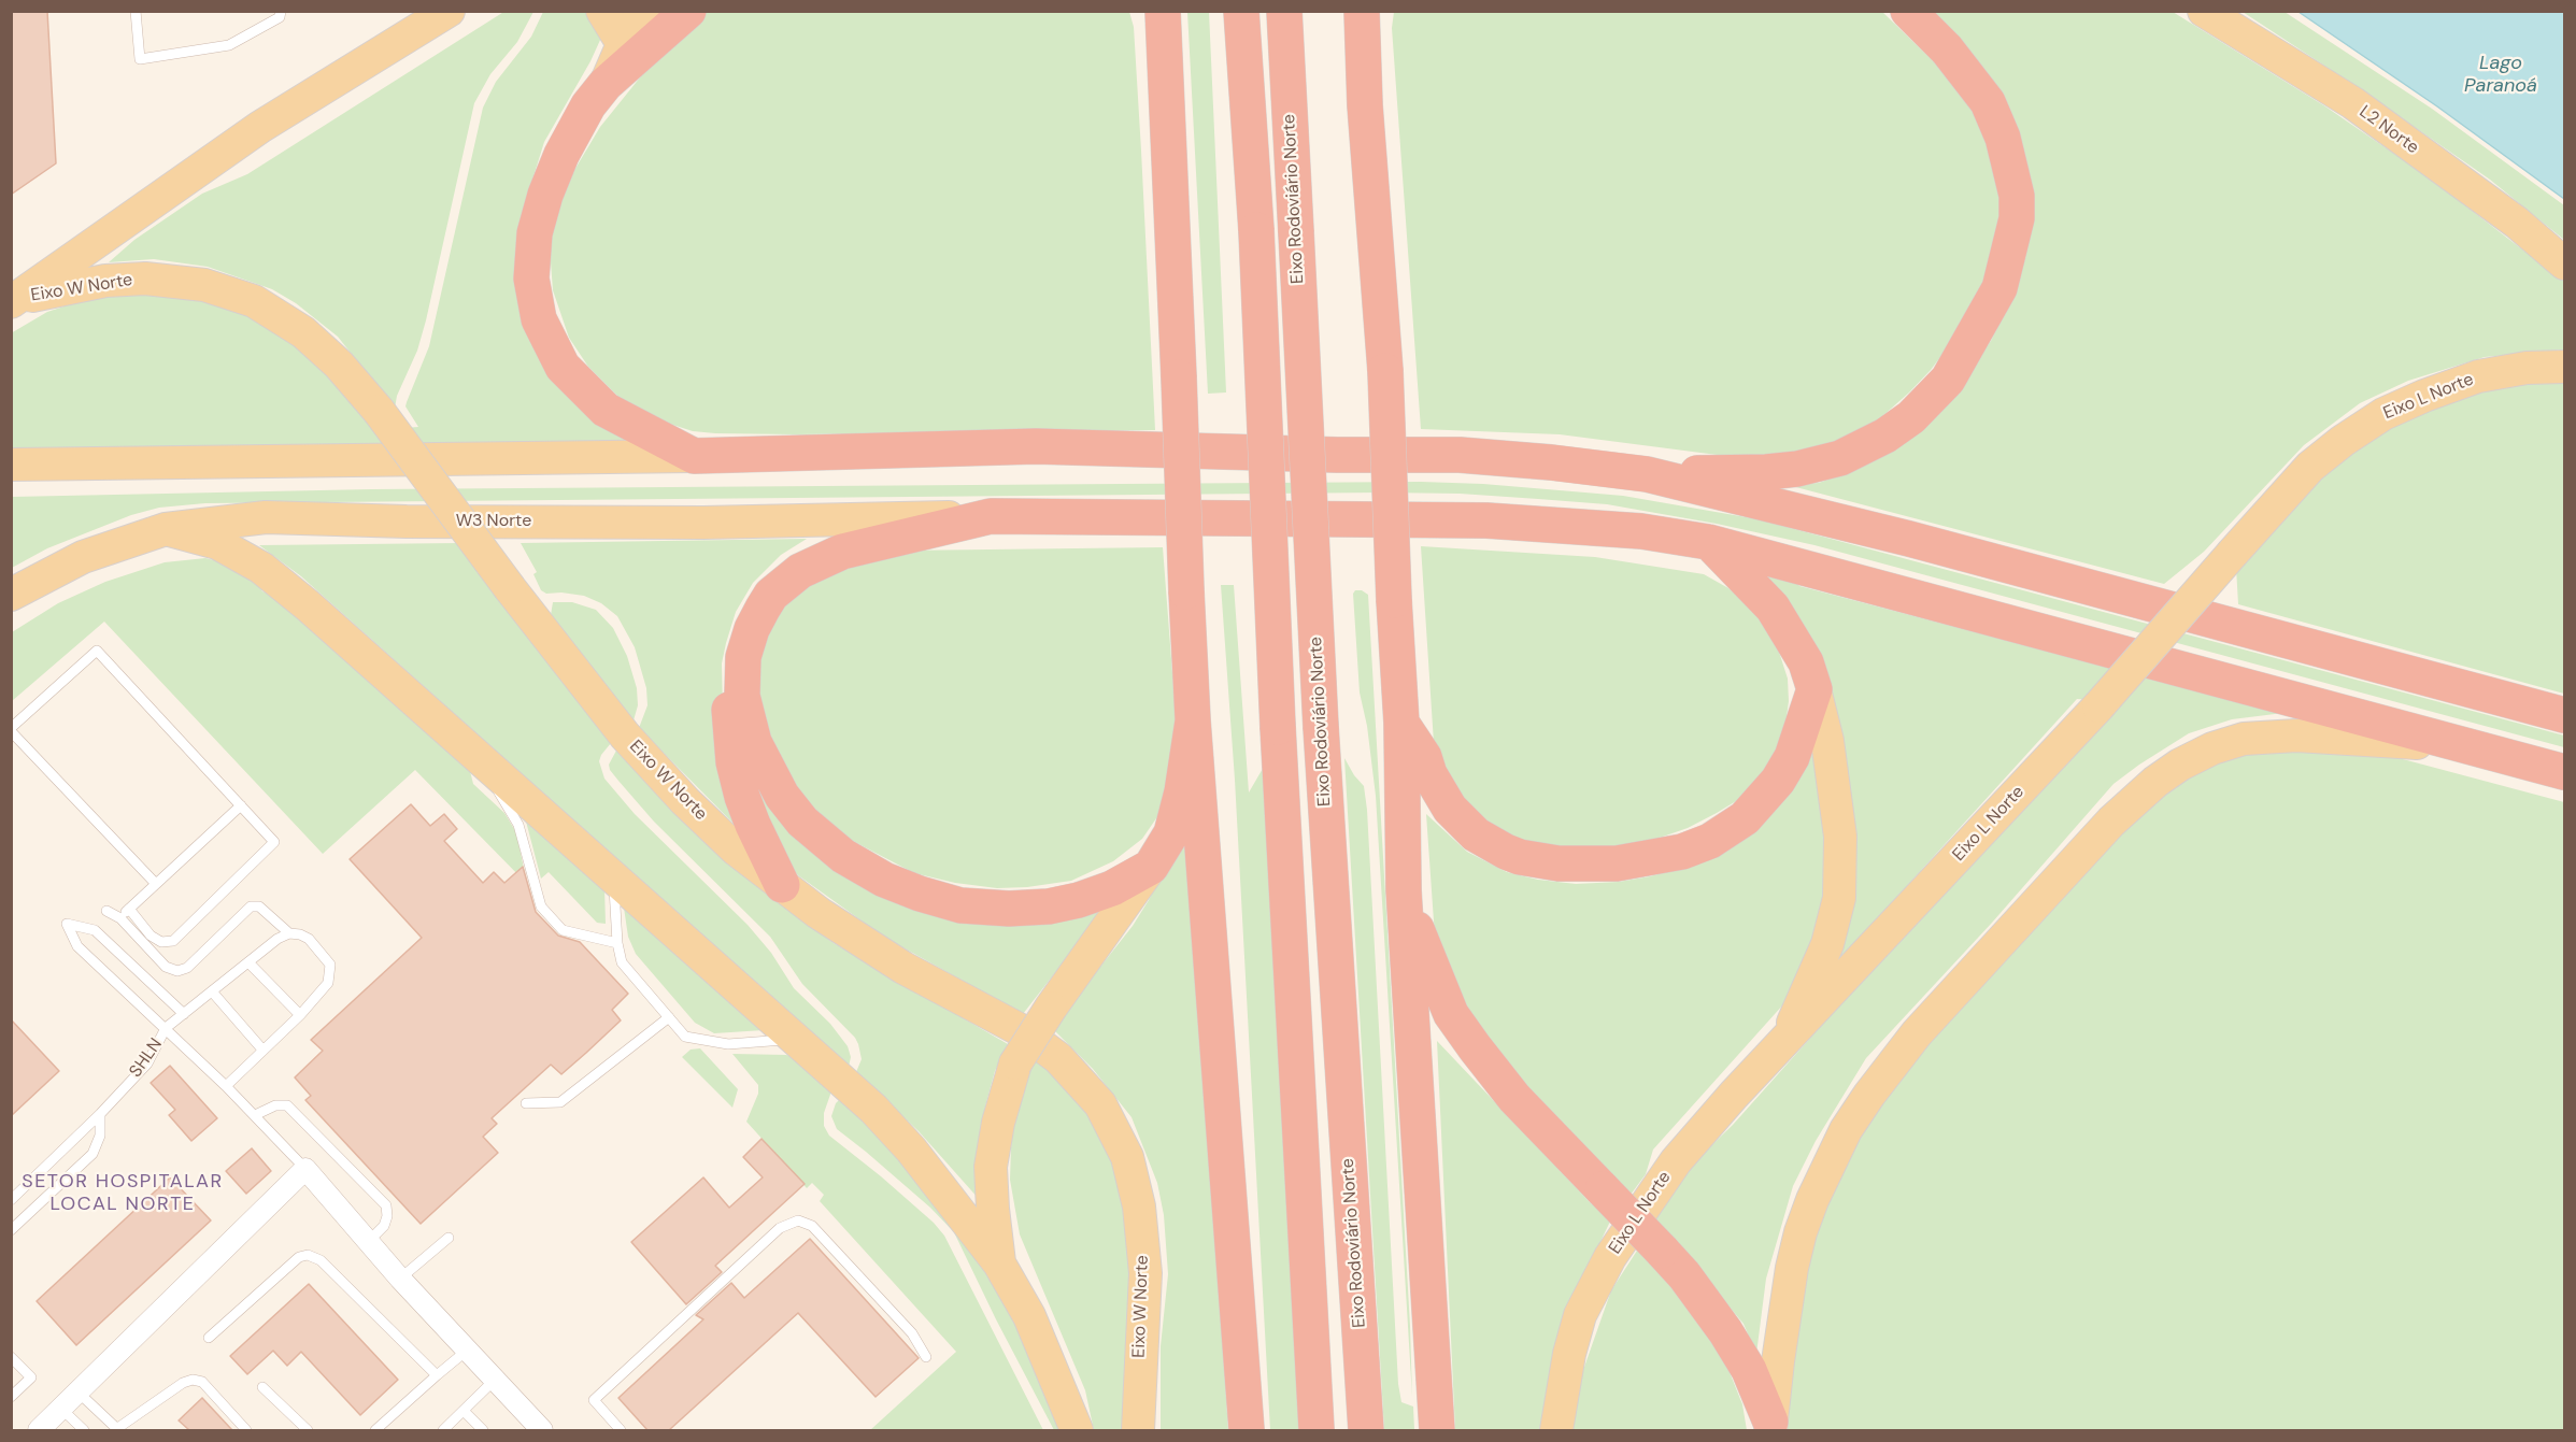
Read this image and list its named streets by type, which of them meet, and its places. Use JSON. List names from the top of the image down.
{
  "streets": {
    "highway": ["Eixo Rodoviário Norte"],
    "main road": [
      "L2 Norte",
      "Eixo W Norte",
      "Eixo L Norte",
      "W3 Norte"
    ],
    "street": ["SHLN"]
  },
  "districts": ["SETOR HOSPITALAR LOCAL NORTE"],
  "water": ["Lago Paranoá"]
}
